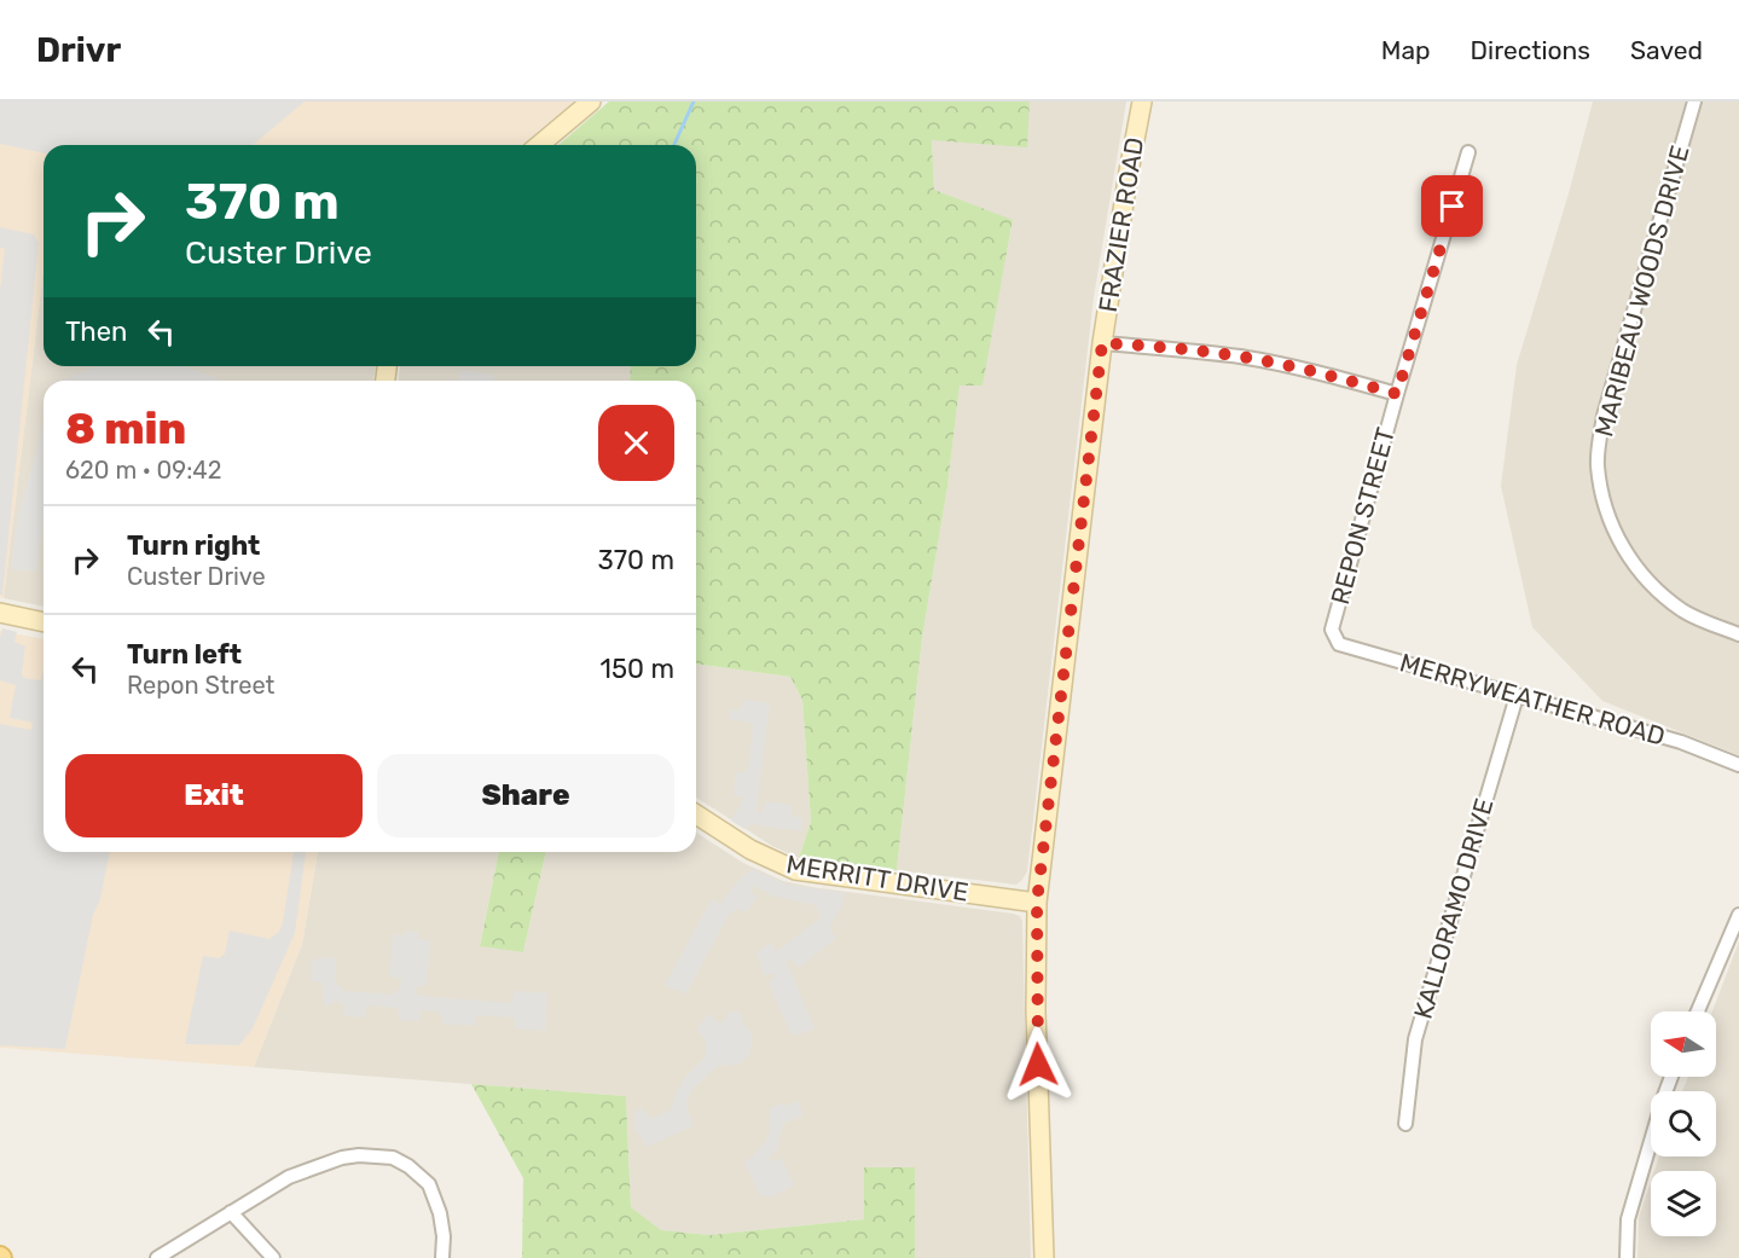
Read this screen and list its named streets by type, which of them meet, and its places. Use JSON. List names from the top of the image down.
{
  "streets": {
    "street": [
      "FRAZIER ROAD",
      "MARIBEAU WOODS DRIVE",
      "REPON STREET",
      "MERRYWEATHER ROAD",
      "MERRITT DRIVE",
      "KALLORAMO DRIVE"
    ]
  },
  "crossings": [
    ["FRAZIER ROAD", "MERRITT DRIVE"],
    ["REPON STREET", "MERRYWEATHER ROAD"],
    ["MERRYWEATHER ROAD", "KALLORAMO DRIVE"]
  ],
  "north": "left",
  "page": {
    "header": "Drivr",
    "nav": ["Map", "Directions", "Saved"],
    "turn": ["370 m", "Custer Drive"],
    "then": "Then",
    "heading": ["8 min", "620 m · 09:42"],
    "list": [
      {
        "name": "Turn right",
        "note": "Custer Drive",
        "value": "370 m"
      },
      {
        "name": "Turn left",
        "note": "Repon Street",
        "value": "150 m"
      }
    ],
    "buttons": ["Exit", "Share"]
  }
}
